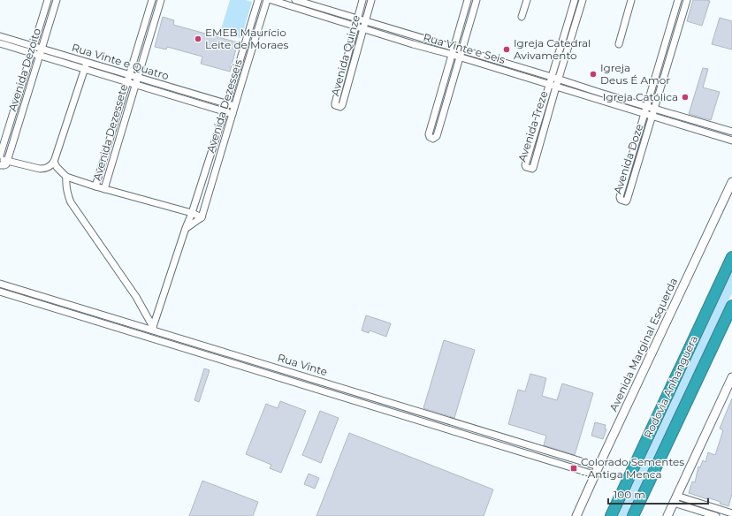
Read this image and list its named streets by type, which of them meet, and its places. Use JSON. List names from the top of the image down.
{
  "streets": {
    "highway": ["Rodovia Anhanguera"],
    "main road": ["Avenida Marginal Esquerda"],
    "street": [
      "Rua Vinte e Seis",
      "Avenida Quinze",
      "Rua Vinte e Quatro",
      "Avenida Dezoito",
      "Avenida Dezesseis",
      "Avenida Treze",
      "Avenida Dezessete",
      "Avenida Doze",
      "Rua Vinte"
    ]
  },
  "crossings": [
    ["Rua Vinte e Seis", "Avenida Quinze"],
    ["Rua Vinte e Seis", "Avenida Treze"],
    ["Rua Vinte e Seis", "Avenida Doze"],
    ["Rua Vinte e Quatro", "Avenida Dezoito"],
    ["Rua Vinte e Quatro", "Avenida Dezesseis"],
    ["Rua Vinte e Quatro", "Avenida Dezessete"],
    ["Avenida Dezesseis", "Rua Vinte"],
    ["Avenida Marginal Esquerda", "Rua Vinte"]
  ],
  "places": {
    "other": [
      "EMEB Maurício Leite de Moraes",
      "Igreja Catedral Avivamento",
      "Igreja Deus É Amor",
      "Igreja Católica"
    ],
    "transit": ["Colorado Sementes - Antiga Menca"]
  },
  "scale_bar": "100 m"
}
